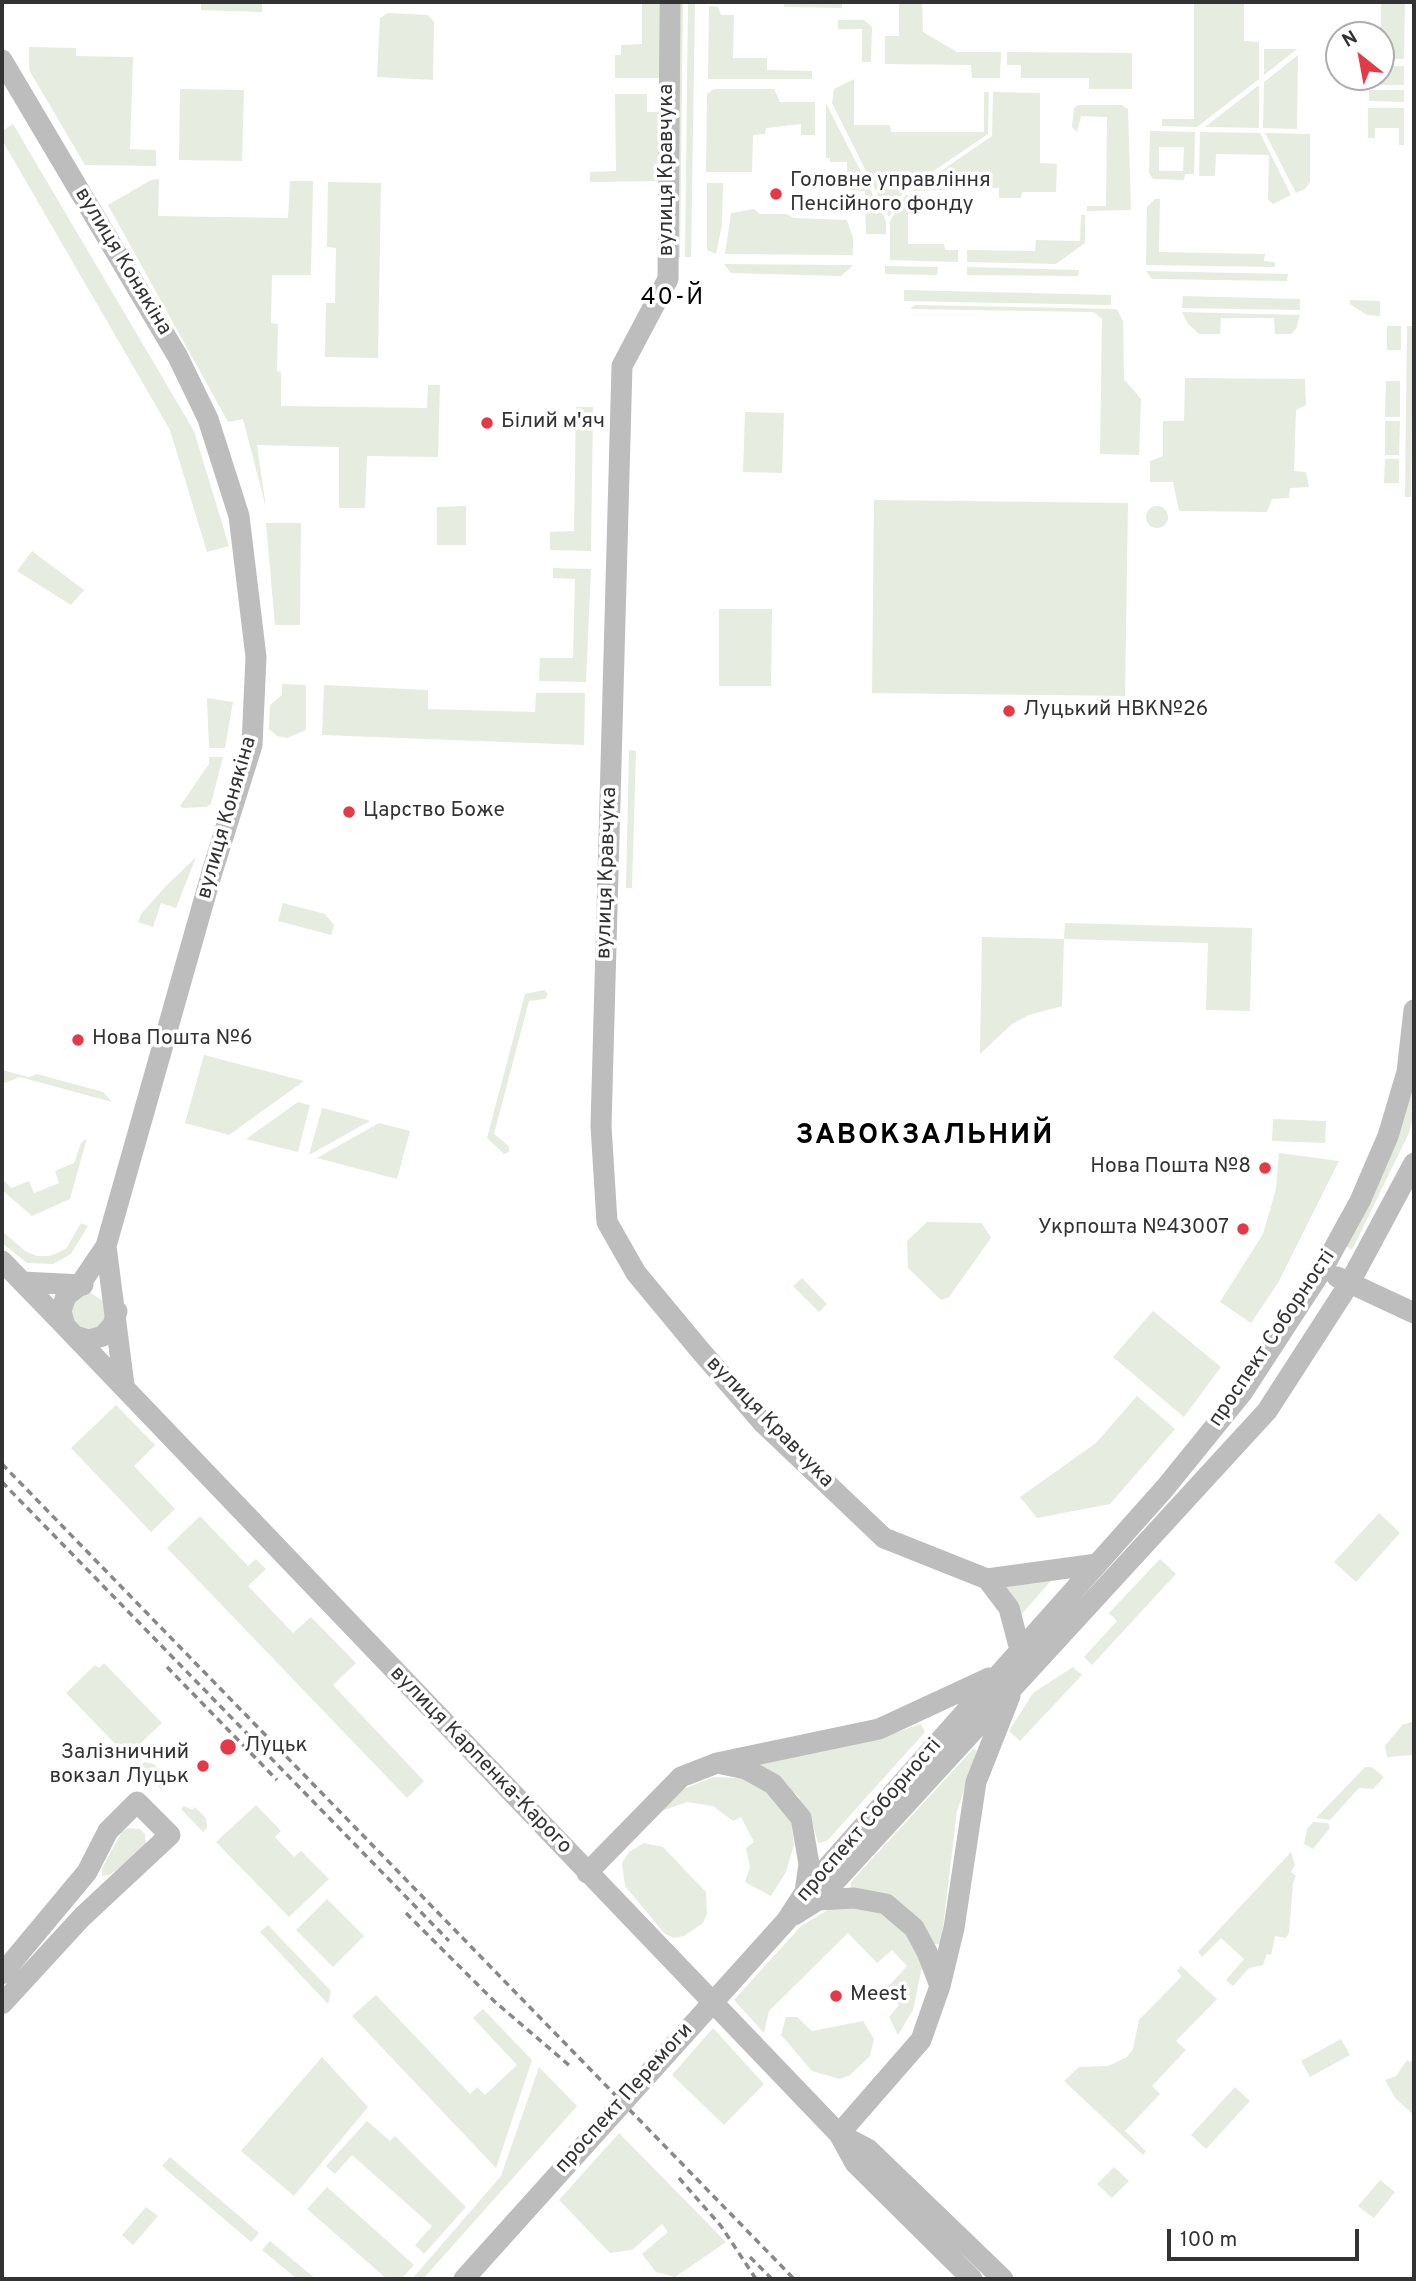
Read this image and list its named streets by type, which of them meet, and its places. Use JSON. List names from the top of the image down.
{
  "streets": {
    "main road": [
      "вулиця Кравчука",
      "вулиця Конякіна",
      "проспект Соборності",
      "вулиця Карпенка-Карого",
      "проспект Перемоги"
    ]
  },
  "crossings": [
    ["проспект Соборності", "проспект Перемоги"]
  ],
  "districts": ["40-Й", "ЗАВОКЗАЛЬНИЙ"],
  "places": [
    "Головне управління Пенсійного фонду",
    "Білий м'яч",
    "Луцький НВК№26",
    "Царство Боже",
    "Нова Пошта №6",
    "Нова Пошта №8",
    "Укрпошта №43007",
    "Луцьк",
    "Залізничний вокзал Луцьк",
    "Meest"
  ],
  "scale_bar": "100 m",
  "north": "top left"
}
